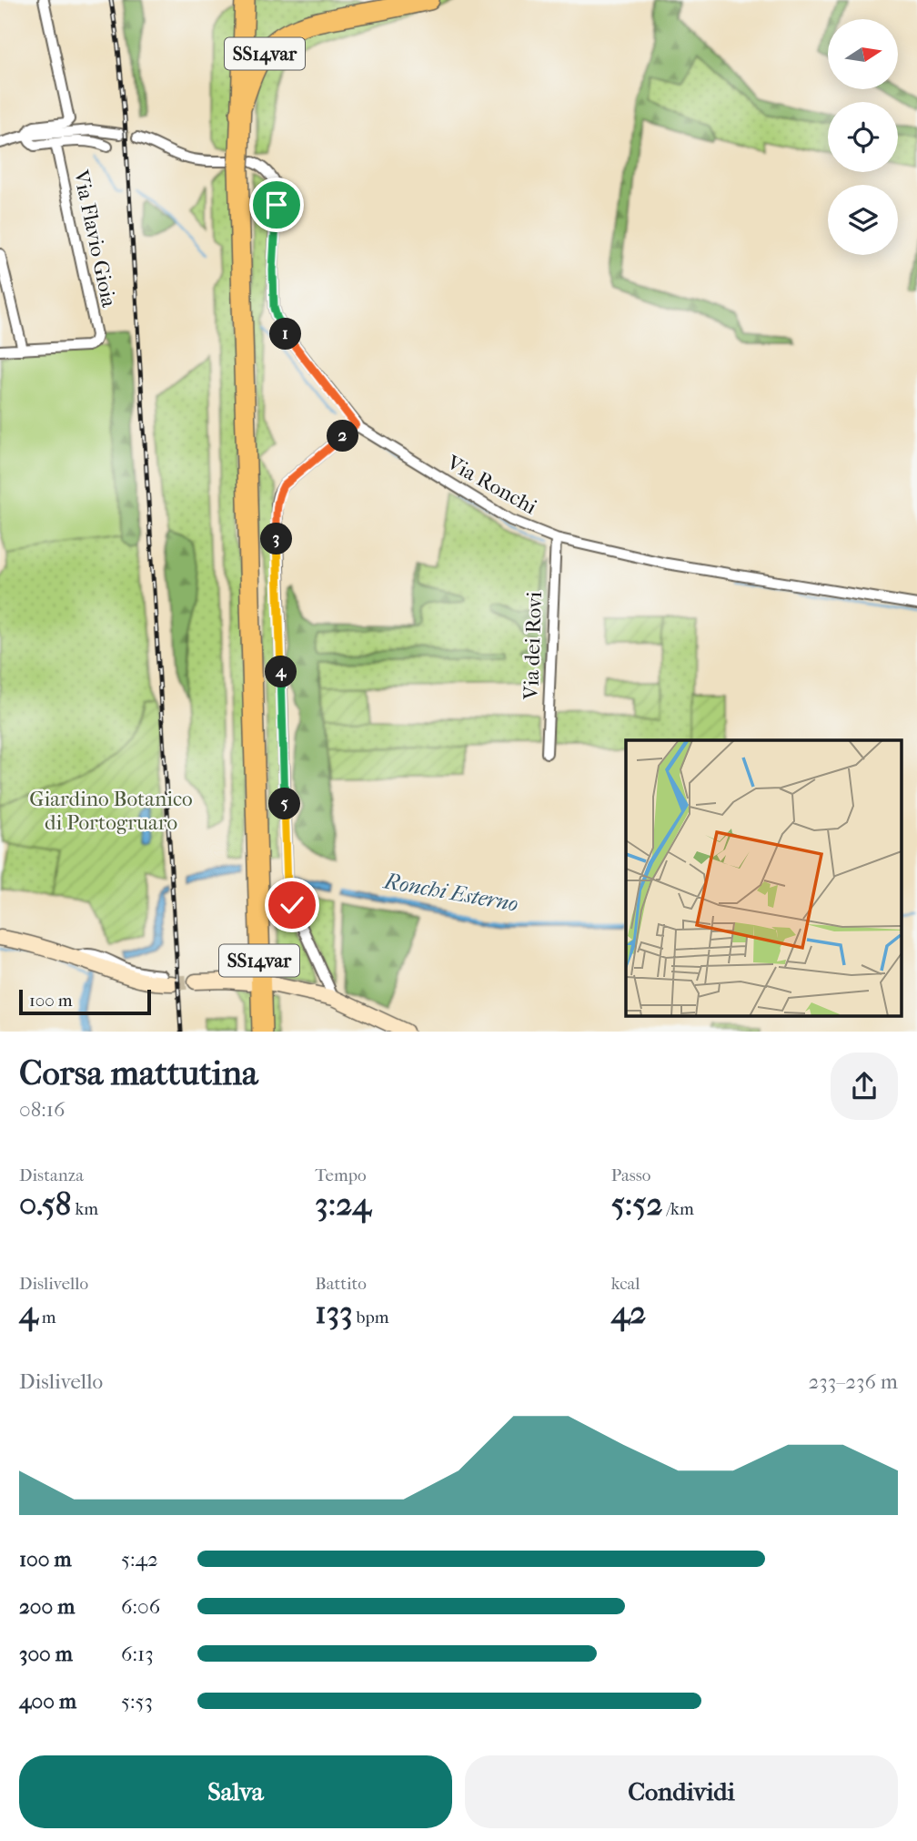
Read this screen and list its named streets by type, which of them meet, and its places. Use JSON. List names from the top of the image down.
{
  "streets": {
    "highway": ["SS14var"],
    "street": ["Via Flavio Gioia", "Via Ronchi", "Via dei Rovi"]
  },
  "crossings": [
    ["SS14var", "Via Ronchi"],
    ["Via Ronchi", "Via dei Rovi"]
  ],
  "water": ["Ronchi Esterno"],
  "parks": ["Giardino Botanico di Portogruaro"],
  "scale_bar": "100 m",
  "north": "right",
  "page": {
    "pins": [
      "1",
      "2",
      "3",
      "4",
      "5"
    ],
    "scale": "100 m",
    "heading": ["Corsa mattutina", "08:16"],
    "stats": [
      ["Distanza", "0.58 km"],
      ["Tempo", "3:24"],
      ["Passo", "5:52 /km"],
      ["Dislivello", "4 m"],
      ["Battito", "133 bpm"],
      ["kcal", "42"]
    ],
    "chart": ["Dislivello", "233–236 m"],
    "list": [
      {
        "name": "100 m",
        "note": "5:42"
      },
      {
        "name": "200 m",
        "note": "6:06"
      },
      {
        "name": "300 m",
        "note": "6:13"
      },
      {
        "name": "400 m",
        "note": "5:53"
      }
    ],
    "buttons": ["Salva", "Condividi"]
  }
}
